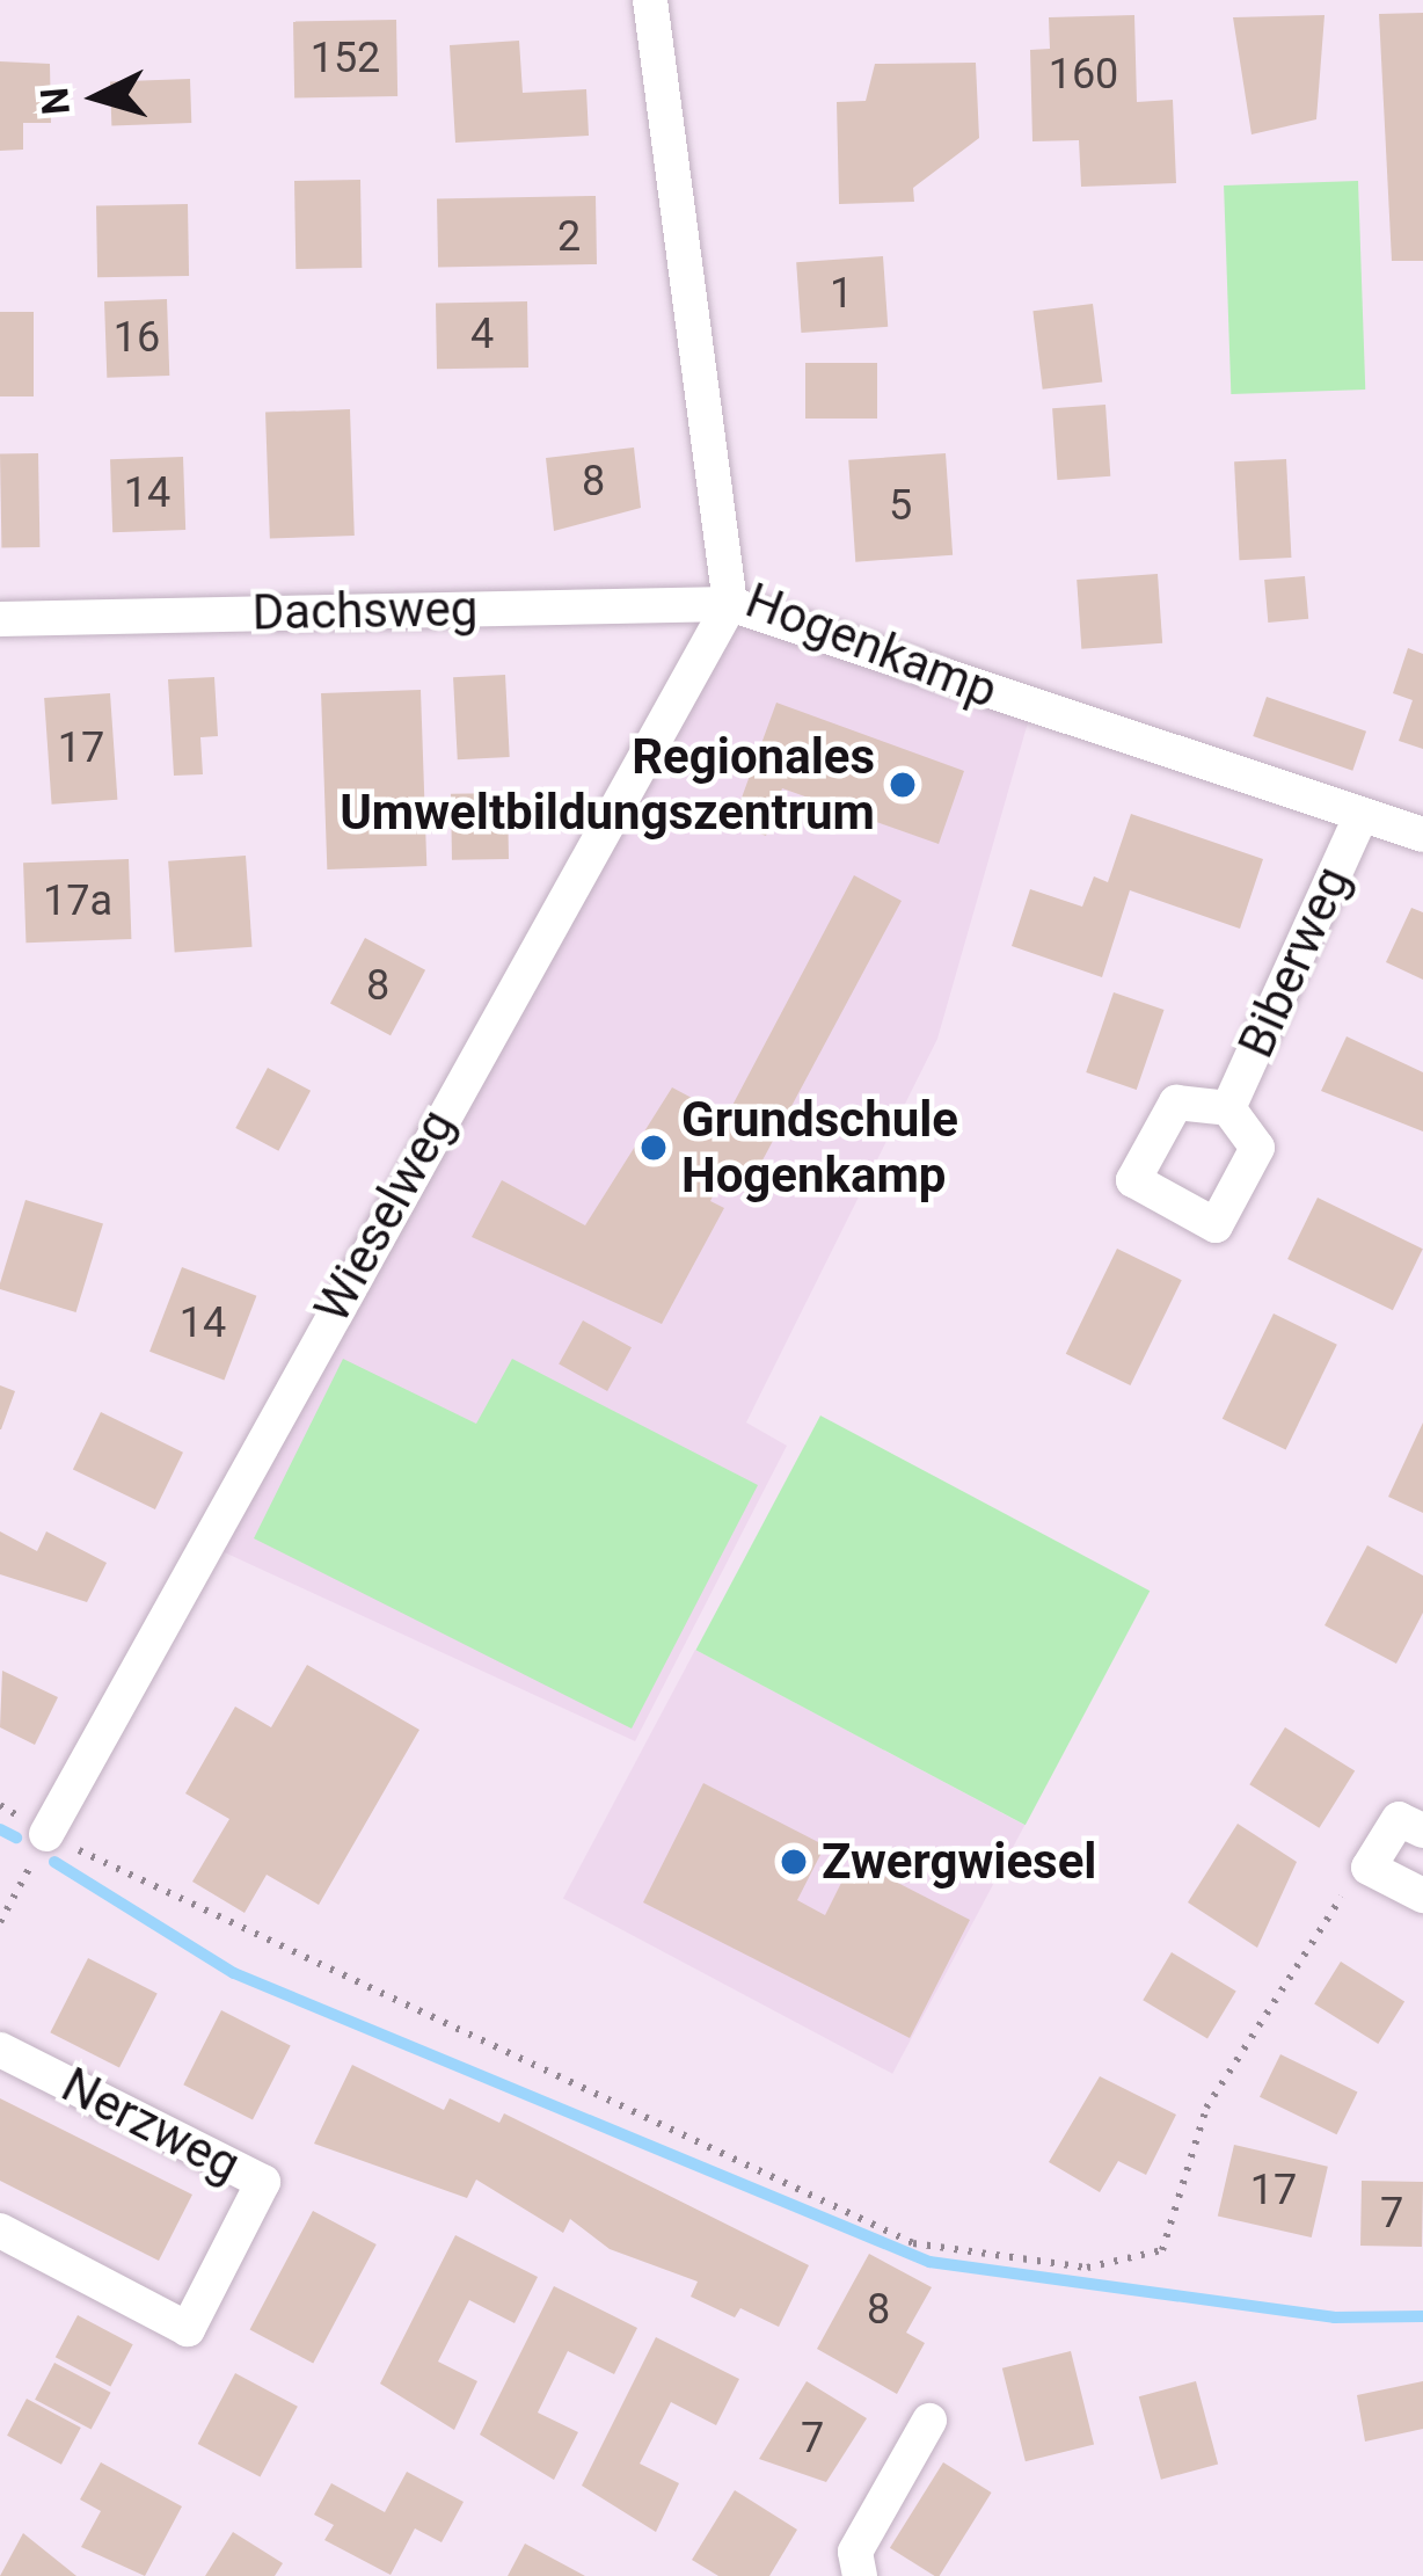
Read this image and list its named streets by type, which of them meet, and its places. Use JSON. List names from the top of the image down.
{
  "streets": {
    "street": [
      "Dachsweg",
      "Hogenkamp",
      "Biberweg",
      "Wieselweg",
      "Nerzweg"
    ]
  },
  "crossings": [
    ["Dachsweg", "Hogenkamp"],
    ["Dachsweg", "Wieselweg"],
    ["Hogenkamp", "Biberweg"],
    ["Hogenkamp", "Wieselweg"]
  ],
  "places": ["Regionales Umweltbildungszentrum", "Grundschule Hogenkamp", "Zwergwiesel"],
  "house_numbers": [
    "152",
    "160",
    "2",
    "1",
    "4",
    "16",
    "8",
    "14",
    "5",
    "17",
    "17a",
    "8",
    "14",
    "17",
    "7",
    "8",
    "7"
  ],
  "north": "left"
}
